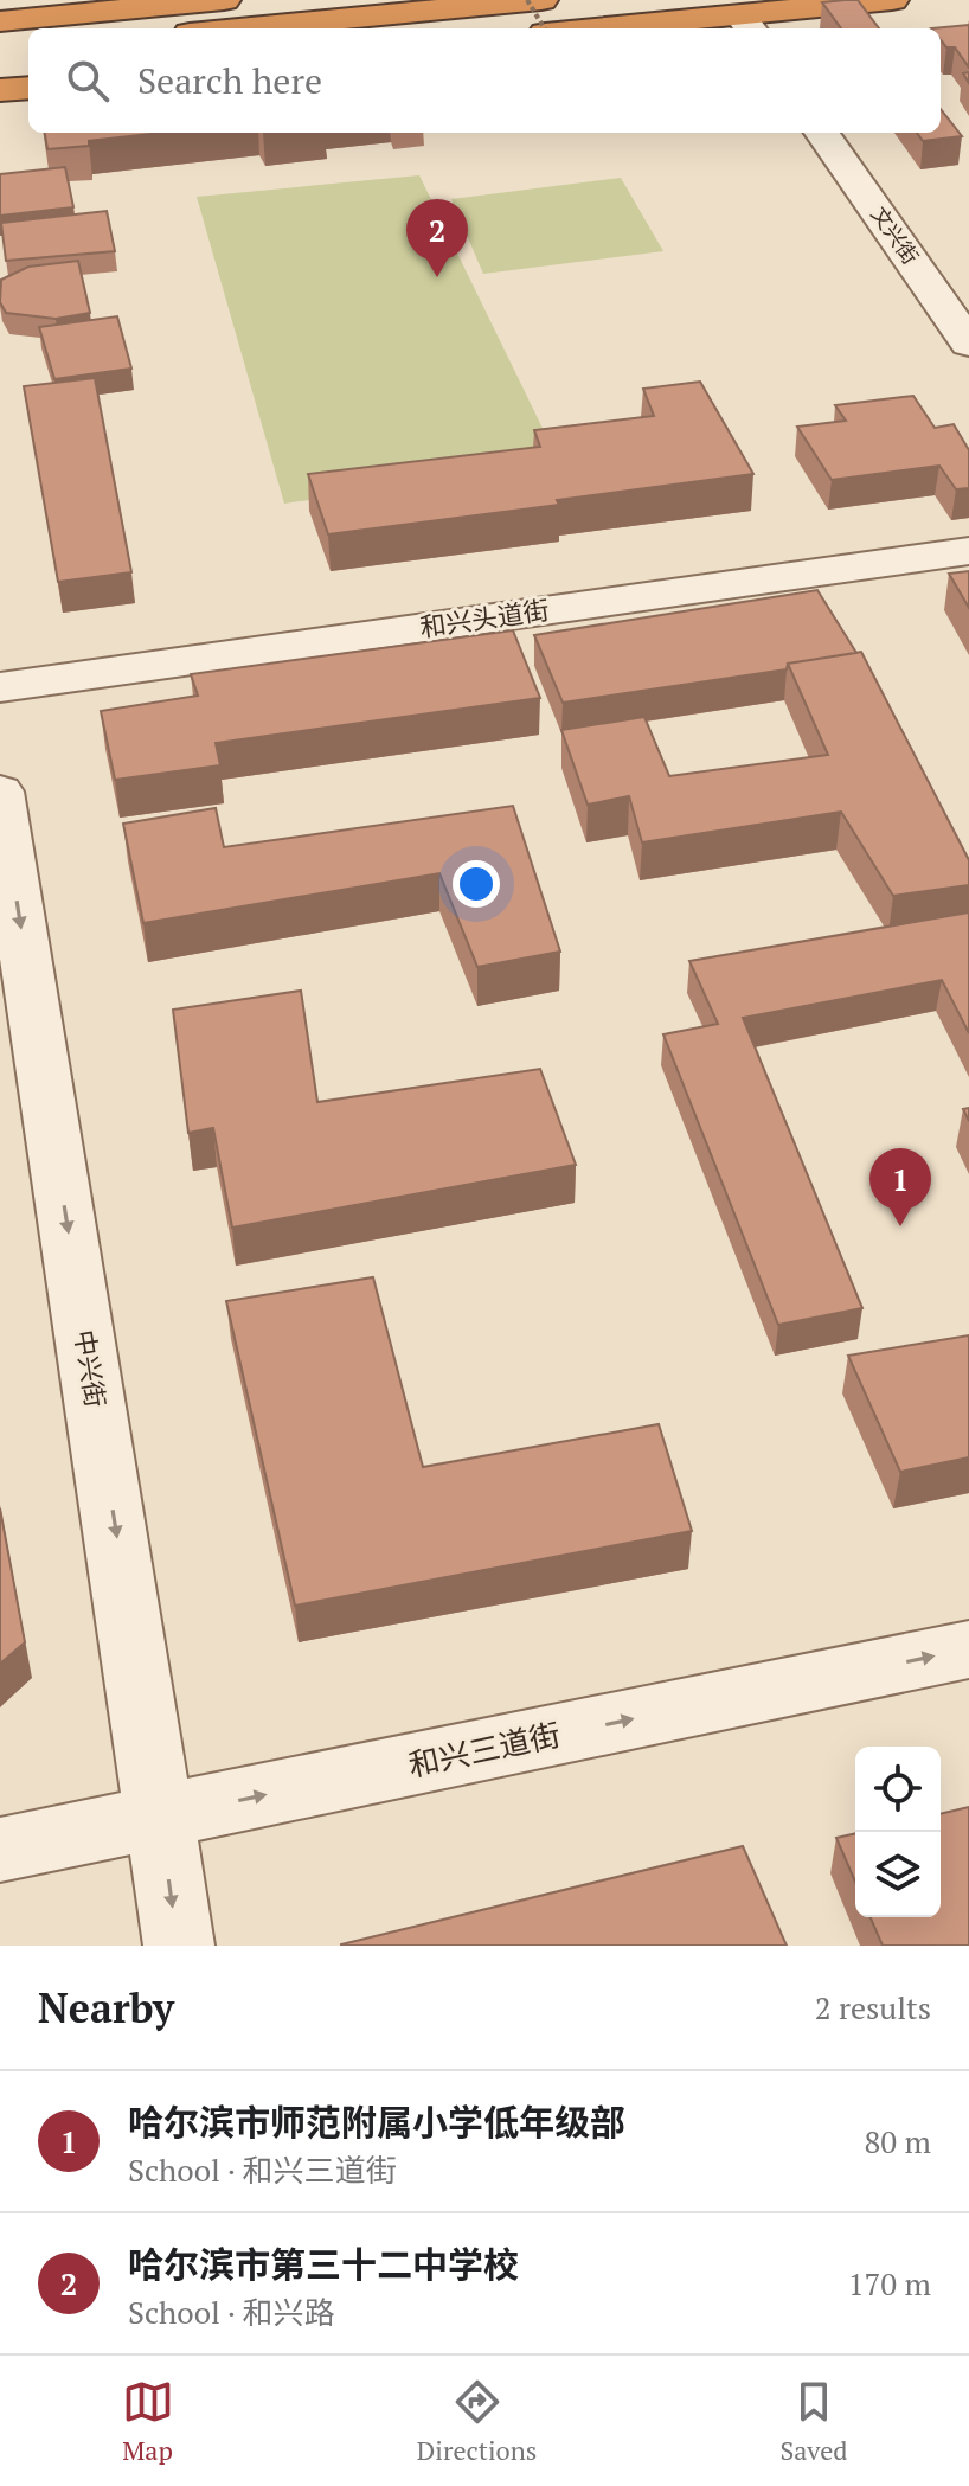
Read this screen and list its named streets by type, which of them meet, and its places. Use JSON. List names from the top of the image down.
{
  "streets": {
    "street": [
      "文兴街",
      "和兴头道街",
      "中兴街",
      "和兴三道街"
    ]
  },
  "crossings": [
    ["中兴街", "和兴三道街"]
  ],
  "one_way": ["中兴街", "和兴三道街"],
  "page": {
    "search": "Search here",
    "pins": ["2", "1"],
    "heading": ["Nearby", "2 results"],
    "list": [
      {
        "mark": "1",
        "name": "哈尔滨市师范附属小学低年级部",
        "note": "School · 和兴三道街",
        "value": "80 m"
      },
      {
        "mark": "2",
        "name": "哈尔滨市第三十二中学校",
        "note": "School · 和兴路",
        "value": "170 m"
      }
    ],
    "nav": ["Map", "Directions", "Saved"]
  }
}
